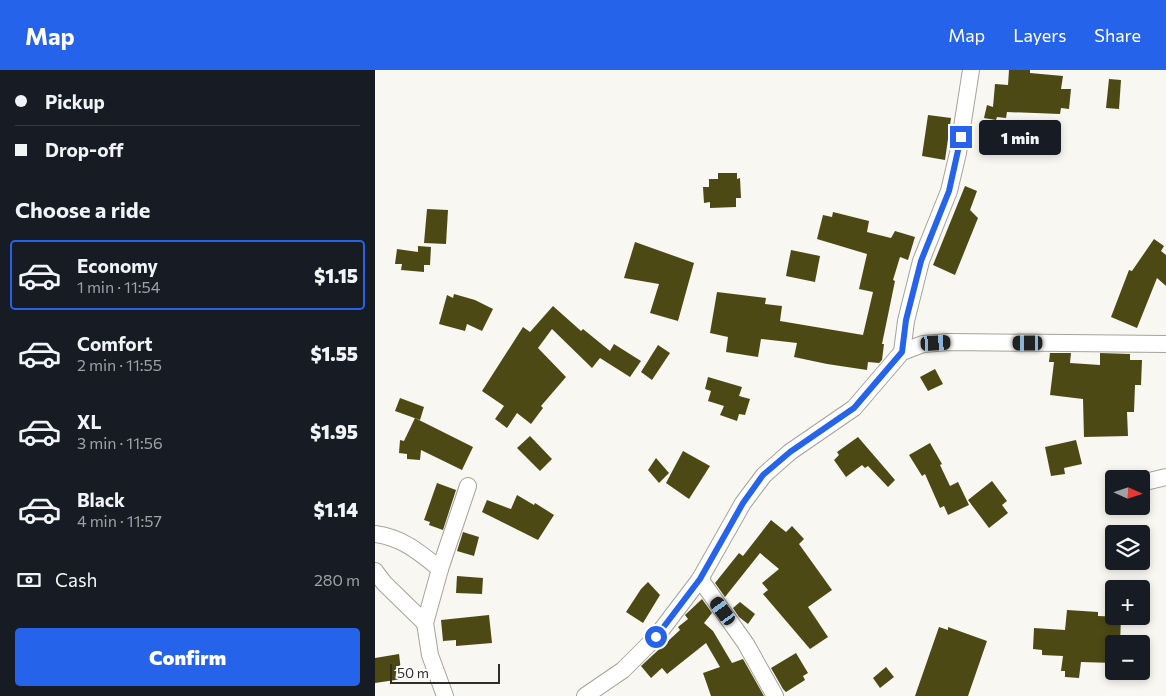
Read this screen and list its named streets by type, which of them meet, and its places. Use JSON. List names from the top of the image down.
{
  "scale_bar": "50 m",
  "north": "right",
  "page": {
    "header": "Map",
    "nav": ["Map", "Layers", "Share"],
    "banner": ["Pickup", "Drop-off"],
    "bubble": "1 min",
    "heading": "Choose a ride",
    "list": [
      {
        "name": "Economy",
        "note": "1 min · 11:54",
        "value": "$1.15"
      },
      {
        "name": "Comfort",
        "note": "2 min · 11:55",
        "value": "$1.55"
      },
      {
        "name": "XL",
        "note": "3 min · 11:56",
        "value": "$1.95"
      },
      {
        "name": "Black",
        "note": "4 min · 11:57",
        "value": "$1.14"
      }
    ],
    "map_buttons": ["+", "−"],
    "pay": ["Cash", "280 m"],
    "buttons": "Confirm",
    "scale": "50 m"
  }
}
